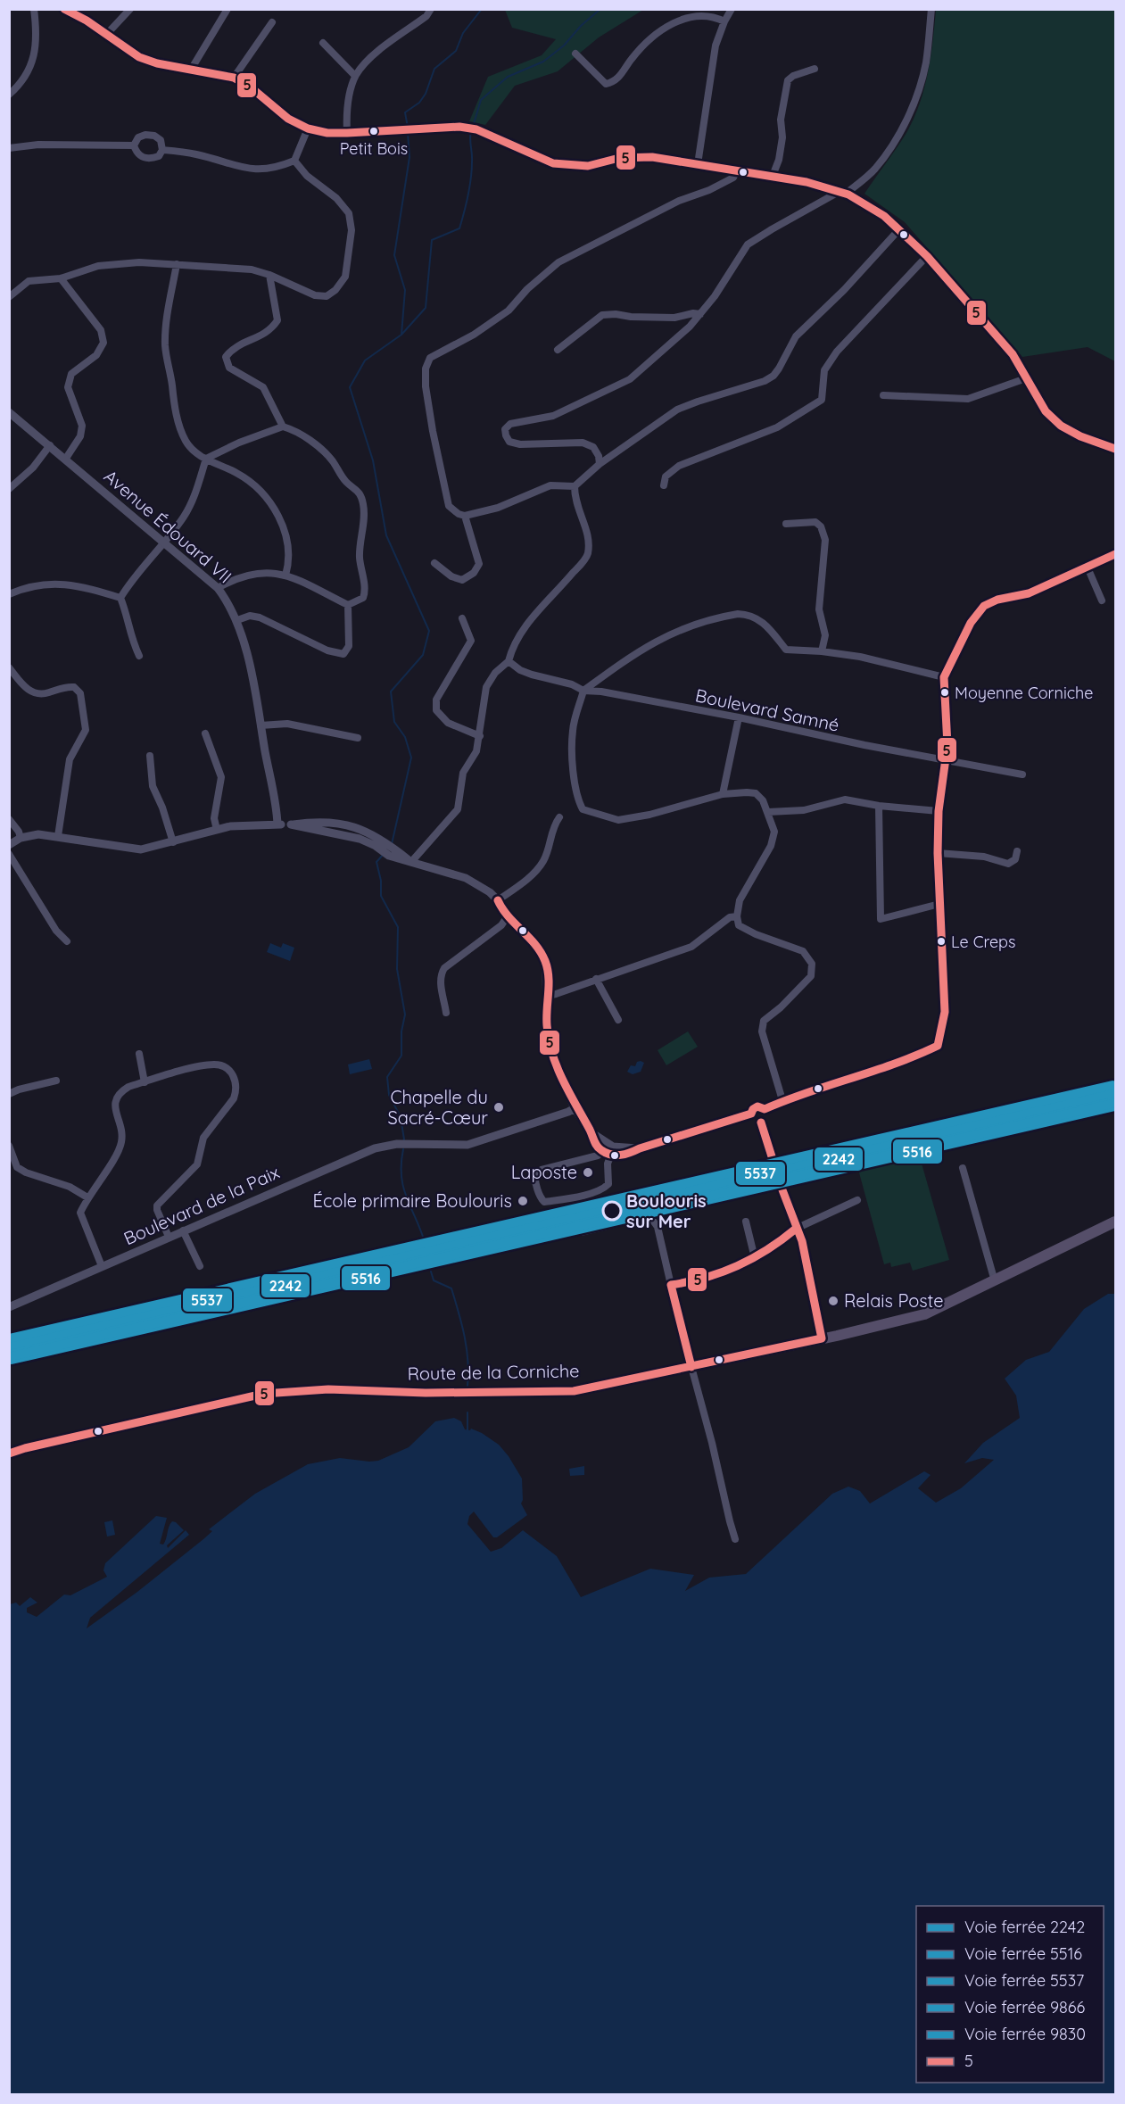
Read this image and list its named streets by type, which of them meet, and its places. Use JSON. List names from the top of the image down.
{
  "streets": {
    "main road": ["Route de la Corniche"],
    "street": ["Avenue Édouard VII", "Boulevard Samné", "Boulevard de la Paix"]
  },
  "places": [
    "Petit Bois",
    "Moyenne Corniche",
    "Le Creps",
    "Chapelle du Sacré-Cœur",
    "Laposte",
    "École primaire Boulouris",
    "Boulouris sur Mer",
    "Relais Poste"
  ],
  "lines": [
    "transit line 5",
    "rail line 9866",
    "rail line 5537",
    "rail line 2242",
    "rail line 9830",
    "rail line 5516"
  ],
  "legend": [
    "Voie ferrée 2242",
    "Voie ferrée 5516",
    "Voie ferrée 5537",
    "Voie ferrée 9866",
    "Voie ferrée 9830",
    "5"
  ]
}
